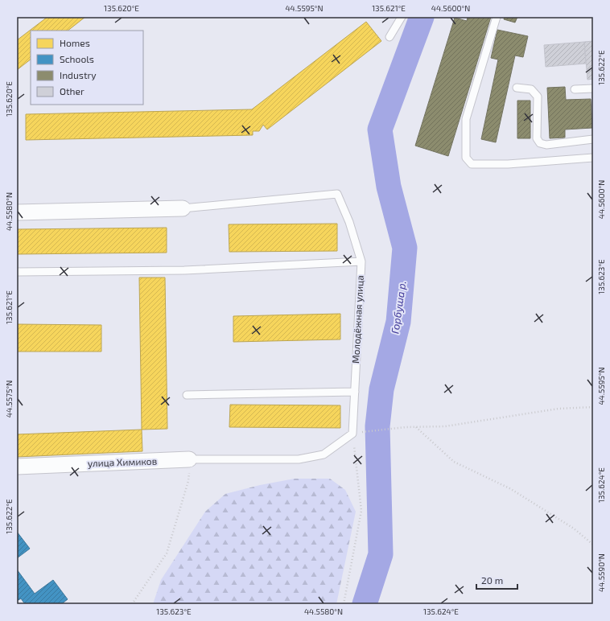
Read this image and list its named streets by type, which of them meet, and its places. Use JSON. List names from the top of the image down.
{
  "streets": {
    "street": ["улица Химиков"],
    "lane": ["Молодёжная улица"]
  },
  "water": ["Горбуша р."],
  "legend": [
    "Homes",
    "Schools",
    "Industry",
    "Other"
  ],
  "scale_bar": "20 m",
  "coordinates": [
    "135.620°E",
    "44.5595°N",
    "135.621°E",
    "44.5600°N",
    "135.622°E",
    "44.5580°N",
    "135.623°E",
    "44.5575°N",
    "135.624°E",
    "44.5590°N"
  ]
}
